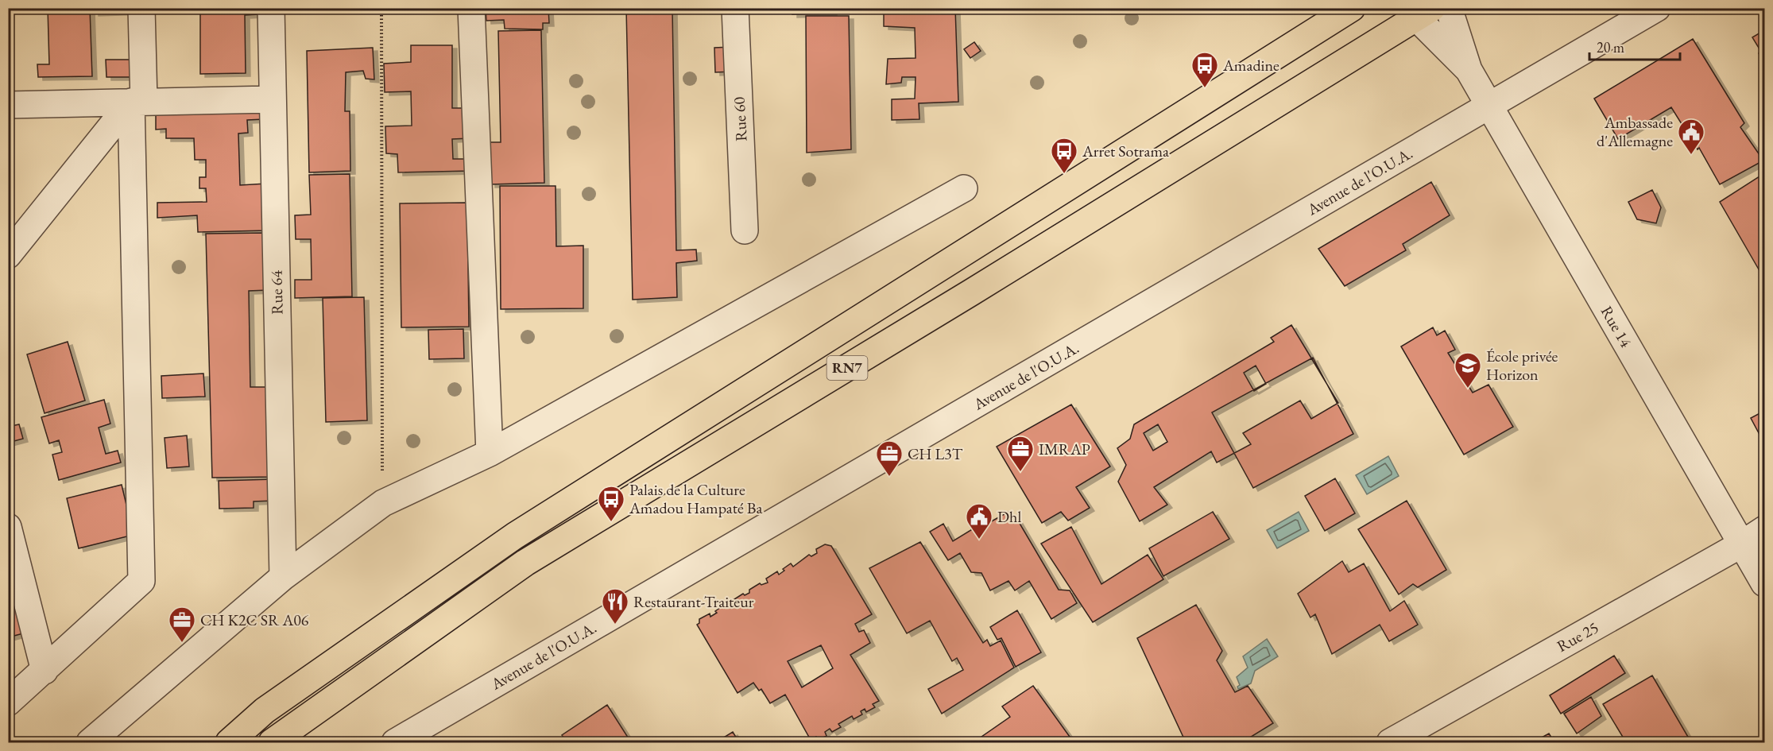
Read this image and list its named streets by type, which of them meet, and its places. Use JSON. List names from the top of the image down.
{
  "streets": {
    "main road": ["RN7"],
    "street": [
      "Rue 60",
      "Avenue de l'O.U.A.",
      "Rue 64",
      "Rue 14",
      "Rue 25"
    ]
  },
  "crossings": [
    ["Avenue de l'O.U.A.", "Rue 14"],
    ["Rue 14", "Rue 25"]
  ],
  "places": {
    "bus stop": ["Amadine", "Arret Sotrama", "Palais de la Culture Amadou Hampaté Ba"],
    "public building": ["Ambassade d'Allemagne", "Dhl"],
    "school or university": ["École privée Horizon"],
    "office": ["IMRAP", "CH L3T", "CH K2C SR A06"],
    "restaurant": ["Restaurant-Traiteur"]
  },
  "scale_bar": "20 m"
}
